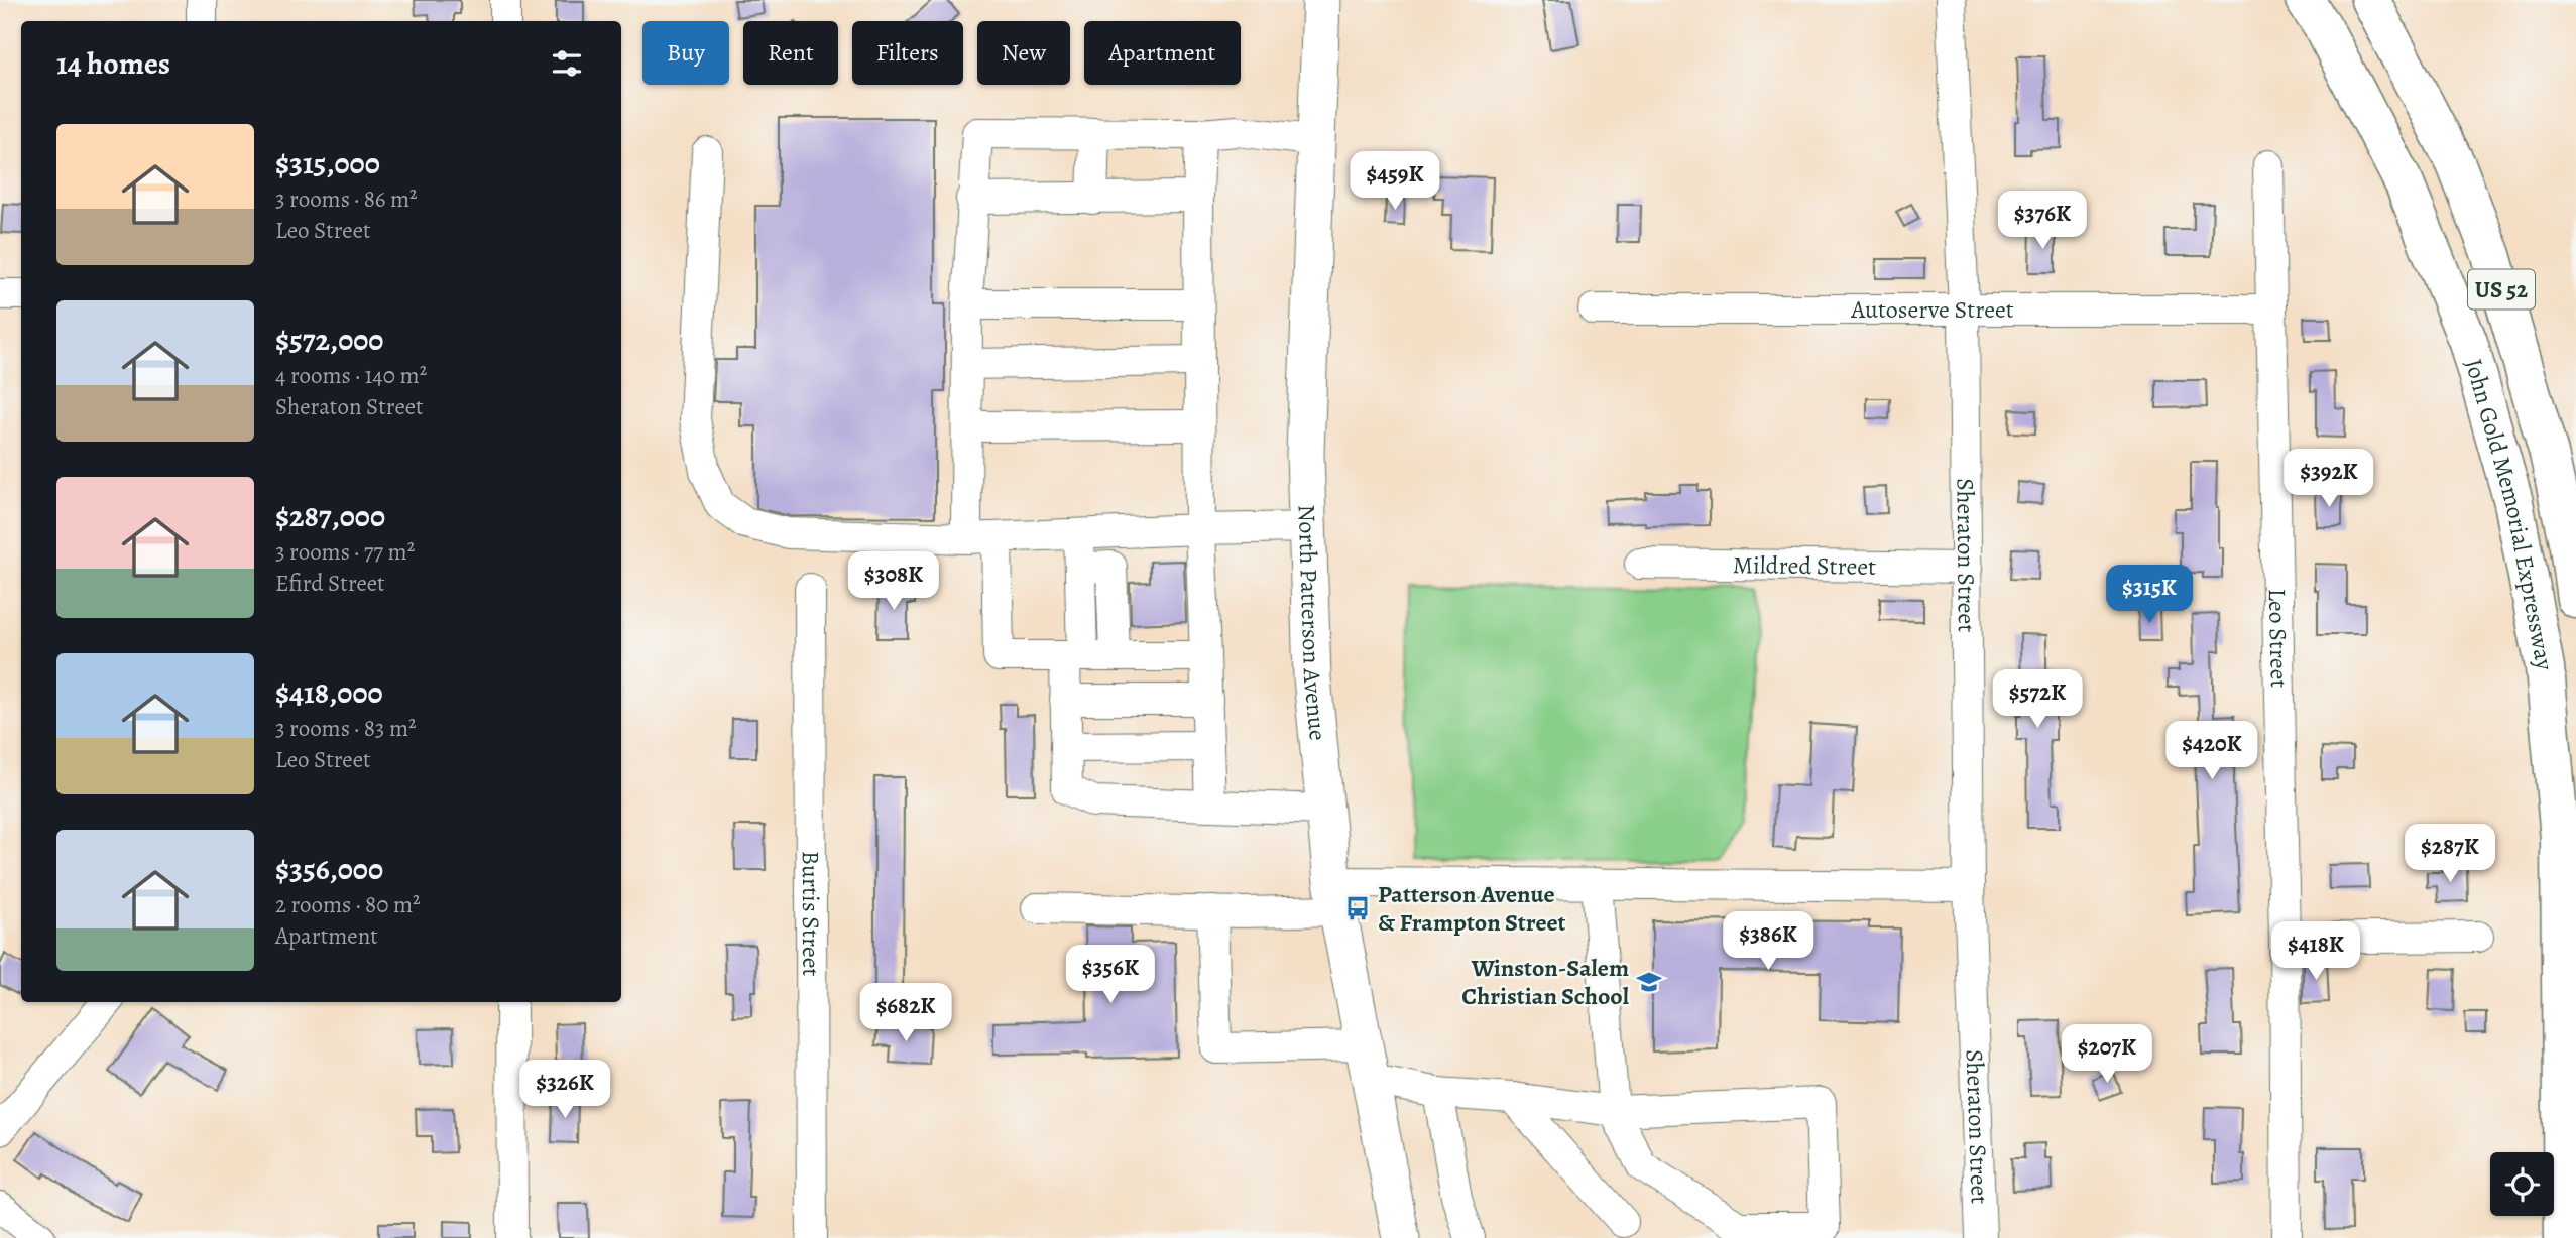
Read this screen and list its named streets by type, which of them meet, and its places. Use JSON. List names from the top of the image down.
{
  "streets": {
    "highway": ["US 52", "John Gold Memorial Expressway"],
    "main road": ["North Patterson Avenue"],
    "street": [
      "Autoserve Street",
      "Sheraton Street",
      "Mildred Street",
      "Leo Street",
      "Burtis Street"
    ]
  },
  "crossings": [
    ["Autoserve Street", "Sheraton Street"],
    ["Autoserve Street", "Leo Street"],
    ["Sheraton Street", "Mildred Street"]
  ],
  "places": {
    "bus stop": ["Patterson Avenue & Frampton Street"],
    "school or university": ["Winston-Salem Christian School"]
  },
  "page": {
    "chip": [
      "Buy",
      "Rent",
      "Filters",
      "New",
      "Apartment"
    ],
    "heading": "14 homes",
    "list": [
      {
        "name": "$315,000",
        "note": "3 rooms · 86 m² · Leo Street"
      },
      {
        "name": "$572,000",
        "note": "4 rooms · 140 m² · Sheraton Street"
      },
      {
        "name": "$287,000",
        "note": "3 rooms · 77 m² · Efird Street"
      },
      {
        "name": "$418,000",
        "note": "3 rooms · 83 m² · Leo Street"
      },
      {
        "name": "$356,000",
        "note": "2 rooms · 80 m² · Apartment"
      }
    ],
    "price": [
      "$459K",
      "$376K",
      "$392K",
      "$308K",
      "$315K",
      "$572K",
      "$420K",
      "$287K",
      "$386K",
      "$418K",
      "$356K",
      "$682K",
      "$207K",
      "$326K"
    ]
  }
}
